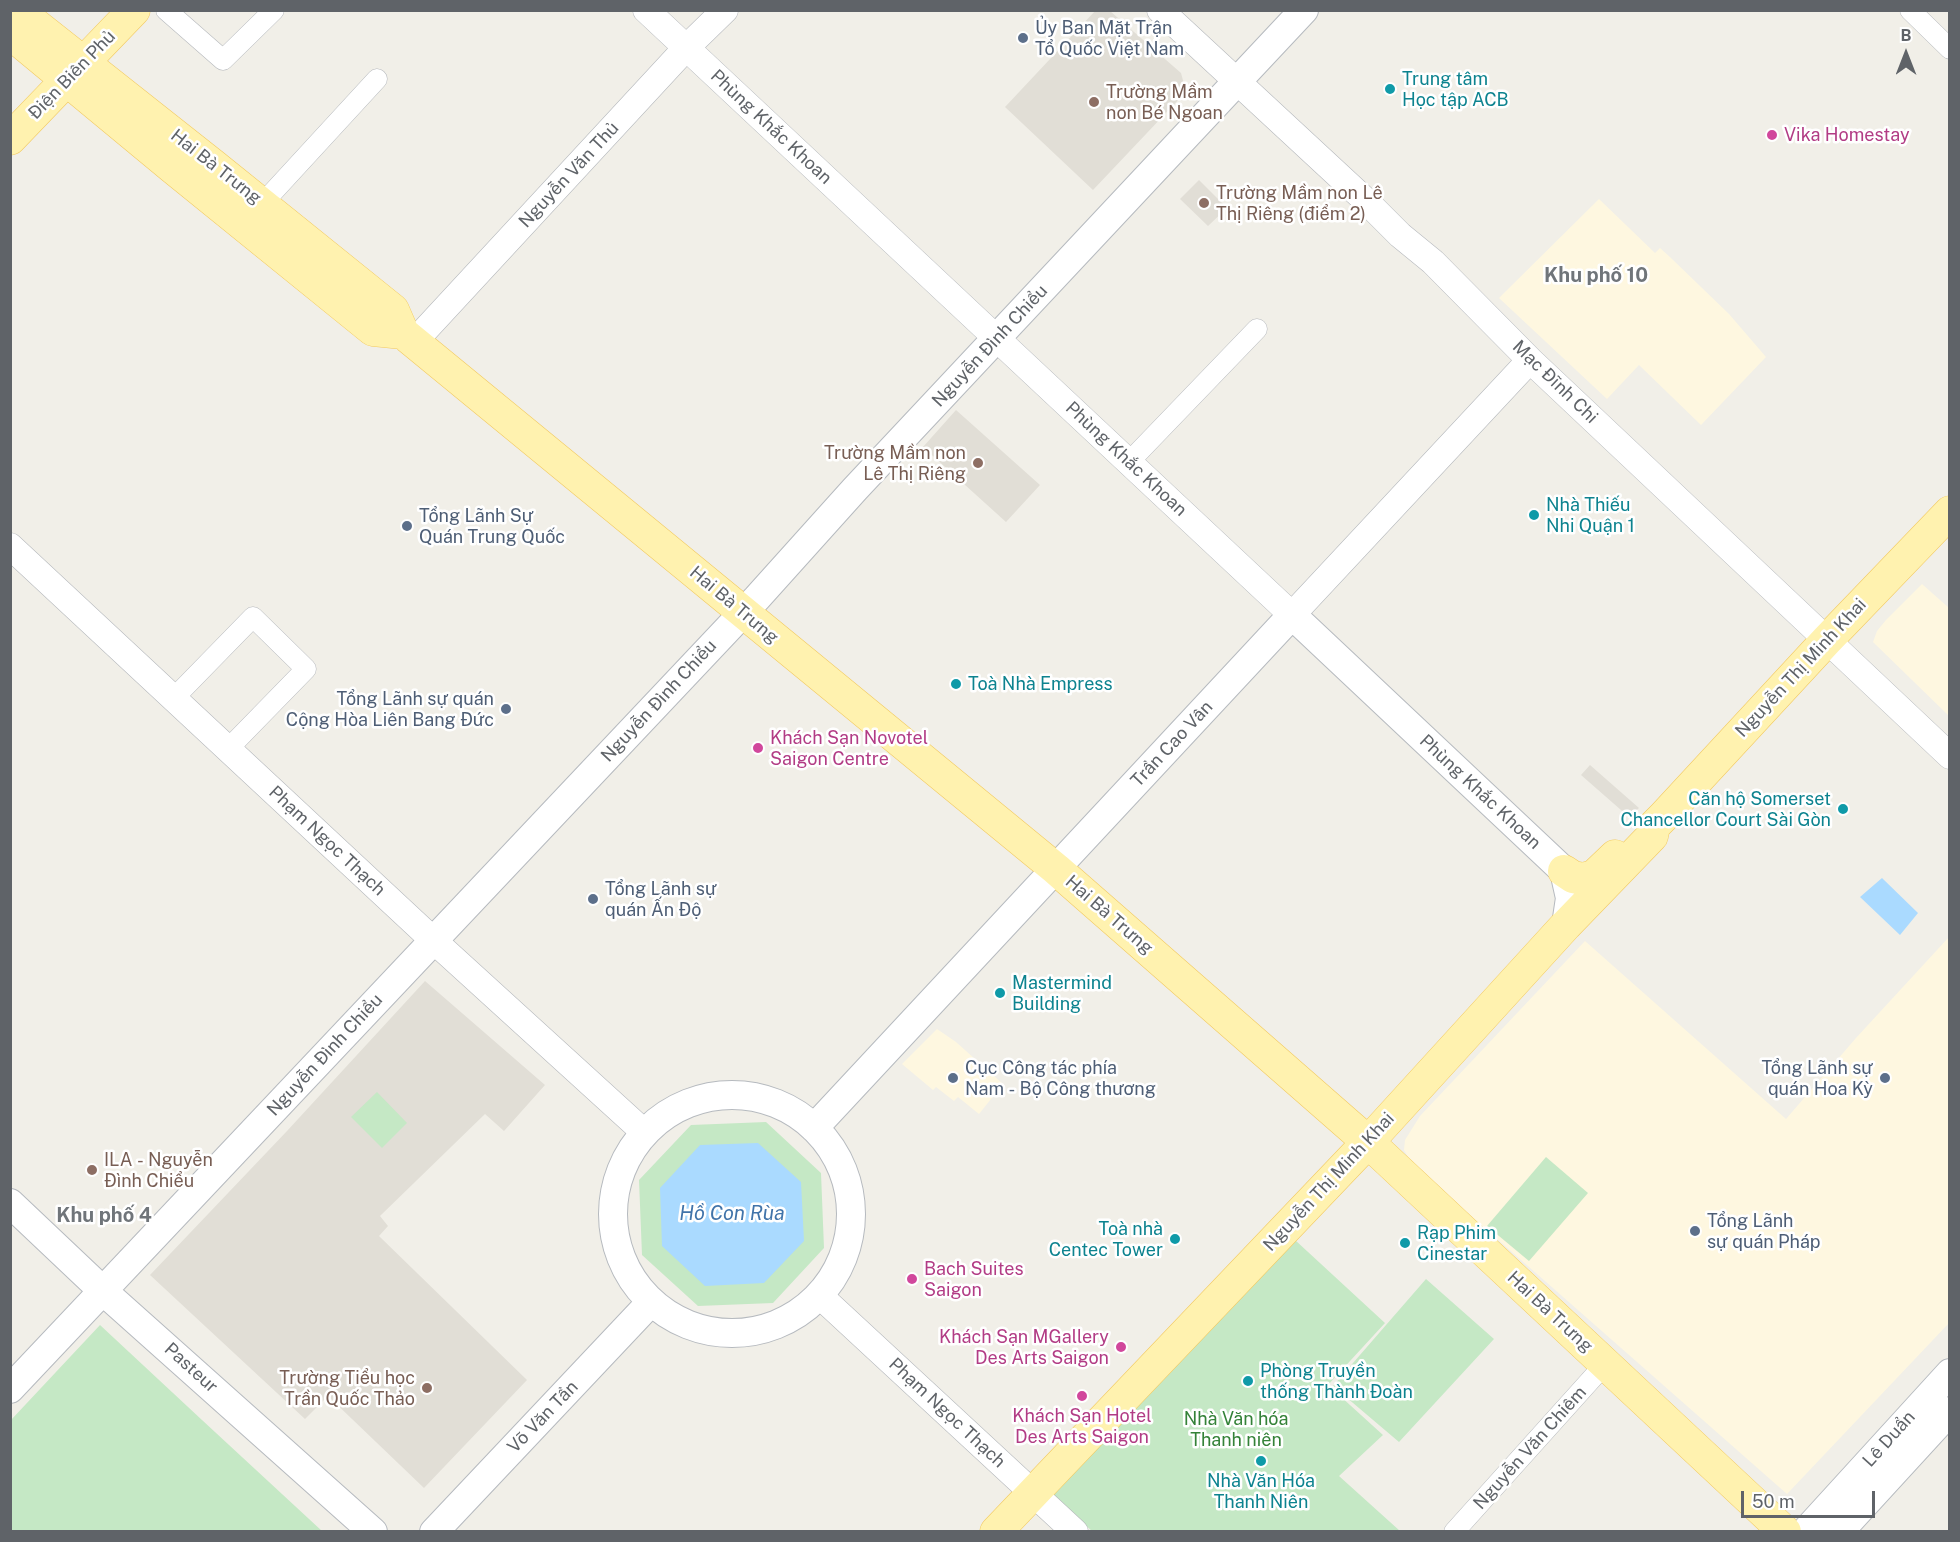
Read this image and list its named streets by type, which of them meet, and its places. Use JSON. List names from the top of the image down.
{
  "streets": {
    "main road": [
      "Điện Biên Phủ",
      "Phùng Khắc Khoan",
      "Hai Bà Trưng",
      "Nguyễn Đình Chiểu",
      "Nguyễn Thị Minh Khai",
      "Trần Cao Vân",
      "Pasteur",
      "Võ Văn Tần",
      "Lê Duẩn"
    ],
    "street": [
      "Nguyễn Văn Thủ",
      "Mạc Đĩnh Chi",
      "Phạm Ngọc Thạch",
      "Nguyễn Văn Chiêm"
    ]
  },
  "crossings": [
    ["Điện Biên Phủ", "Hai Bà Trưng"],
    ["Phùng Khắc Khoan", "Nguyễn Văn Thủ"],
    ["Phùng Khắc Khoan", "Nguyễn Đình Chiểu"],
    ["Phùng Khắc Khoan", "Nguyễn Thị Minh Khai"],
    ["Phùng Khắc Khoan", "Trần Cao Vân"],
    ["Hai Bà Trưng", "Nguyễn Văn Thủ"],
    ["Hai Bà Trưng", "Nguyễn Đình Chiểu"],
    ["Hai Bà Trưng", "Nguyễn Thị Minh Khai"],
    ["Hai Bà Trưng", "Trần Cao Vân"],
    ["Hai Bà Trưng", "Nguyễn Văn Chiêm"],
    ["Nguyễn Đình Chiểu", "Mạc Đĩnh Chi"],
    ["Nguyễn Đình Chiểu", "Phạm Ngọc Thạch"],
    ["Nguyễn Đình Chiểu", "Pasteur"],
    ["Mạc Đĩnh Chi", "Nguyễn Thị Minh Khai"],
    ["Mạc Đĩnh Chi", "Trần Cao Vân"],
    ["Nguyễn Thị Minh Khai", "Phạm Ngọc Thạch"]
  ],
  "districts": ["Khu phố 10", "Khu phố 4"],
  "water": ["Hồ Con Rùa"],
  "parks": ["Nhà Văn hóa Thanh niên"],
  "places": [
    "Ủy Ban Mặt Trận Tổ Quốc Việt Nam",
    "Trung tâm Học tập ACB",
    "Trường Mầm non Bé Ngoan",
    "Vika Homestay",
    "Trường Mầm non Lê Thị Riêng (điểm 2)",
    "Trường Mầm non Lê Thị Riêng",
    "Nhà Thiếu Nhi Quận 1",
    "Tổng Lãnh Sự Quán Trung Quốc",
    "Toà Nhà Empress",
    "Tổng Lãnh sự quán Cộng Hòa Liên Bang Ðức",
    "Khách Sạn Novotel Saigon Centre",
    "Căn hộ Somerset Chancellor Court Sài Gòn",
    "Tổng Lãnh sự quán Ấn Độ",
    "Mastermind Building",
    "Cục Công tác phía Nam - Bộ Công thương",
    "Tổng Lãnh sự quán Hoa Kỳ",
    "ILA - Nguyễn Đình Chiểu",
    "Tổng Lãnh sự quán Pháp",
    "Toà nhà Centec Tower",
    "Rạp Phim Cinestar",
    "Bach Suites Saigon",
    "Khách Sạn MGallery Des Arts Saigon",
    "Phòng Truyền thống Thành Đoàn",
    "Trường Tiểu học Trần Quốc Thảo",
    "Khách Sạn Hotel Des Arts Saigon",
    "Nhà Văn Hóa Thanh Niên"
  ],
  "scale_bar": "50 m",
  "north": "top"
}
